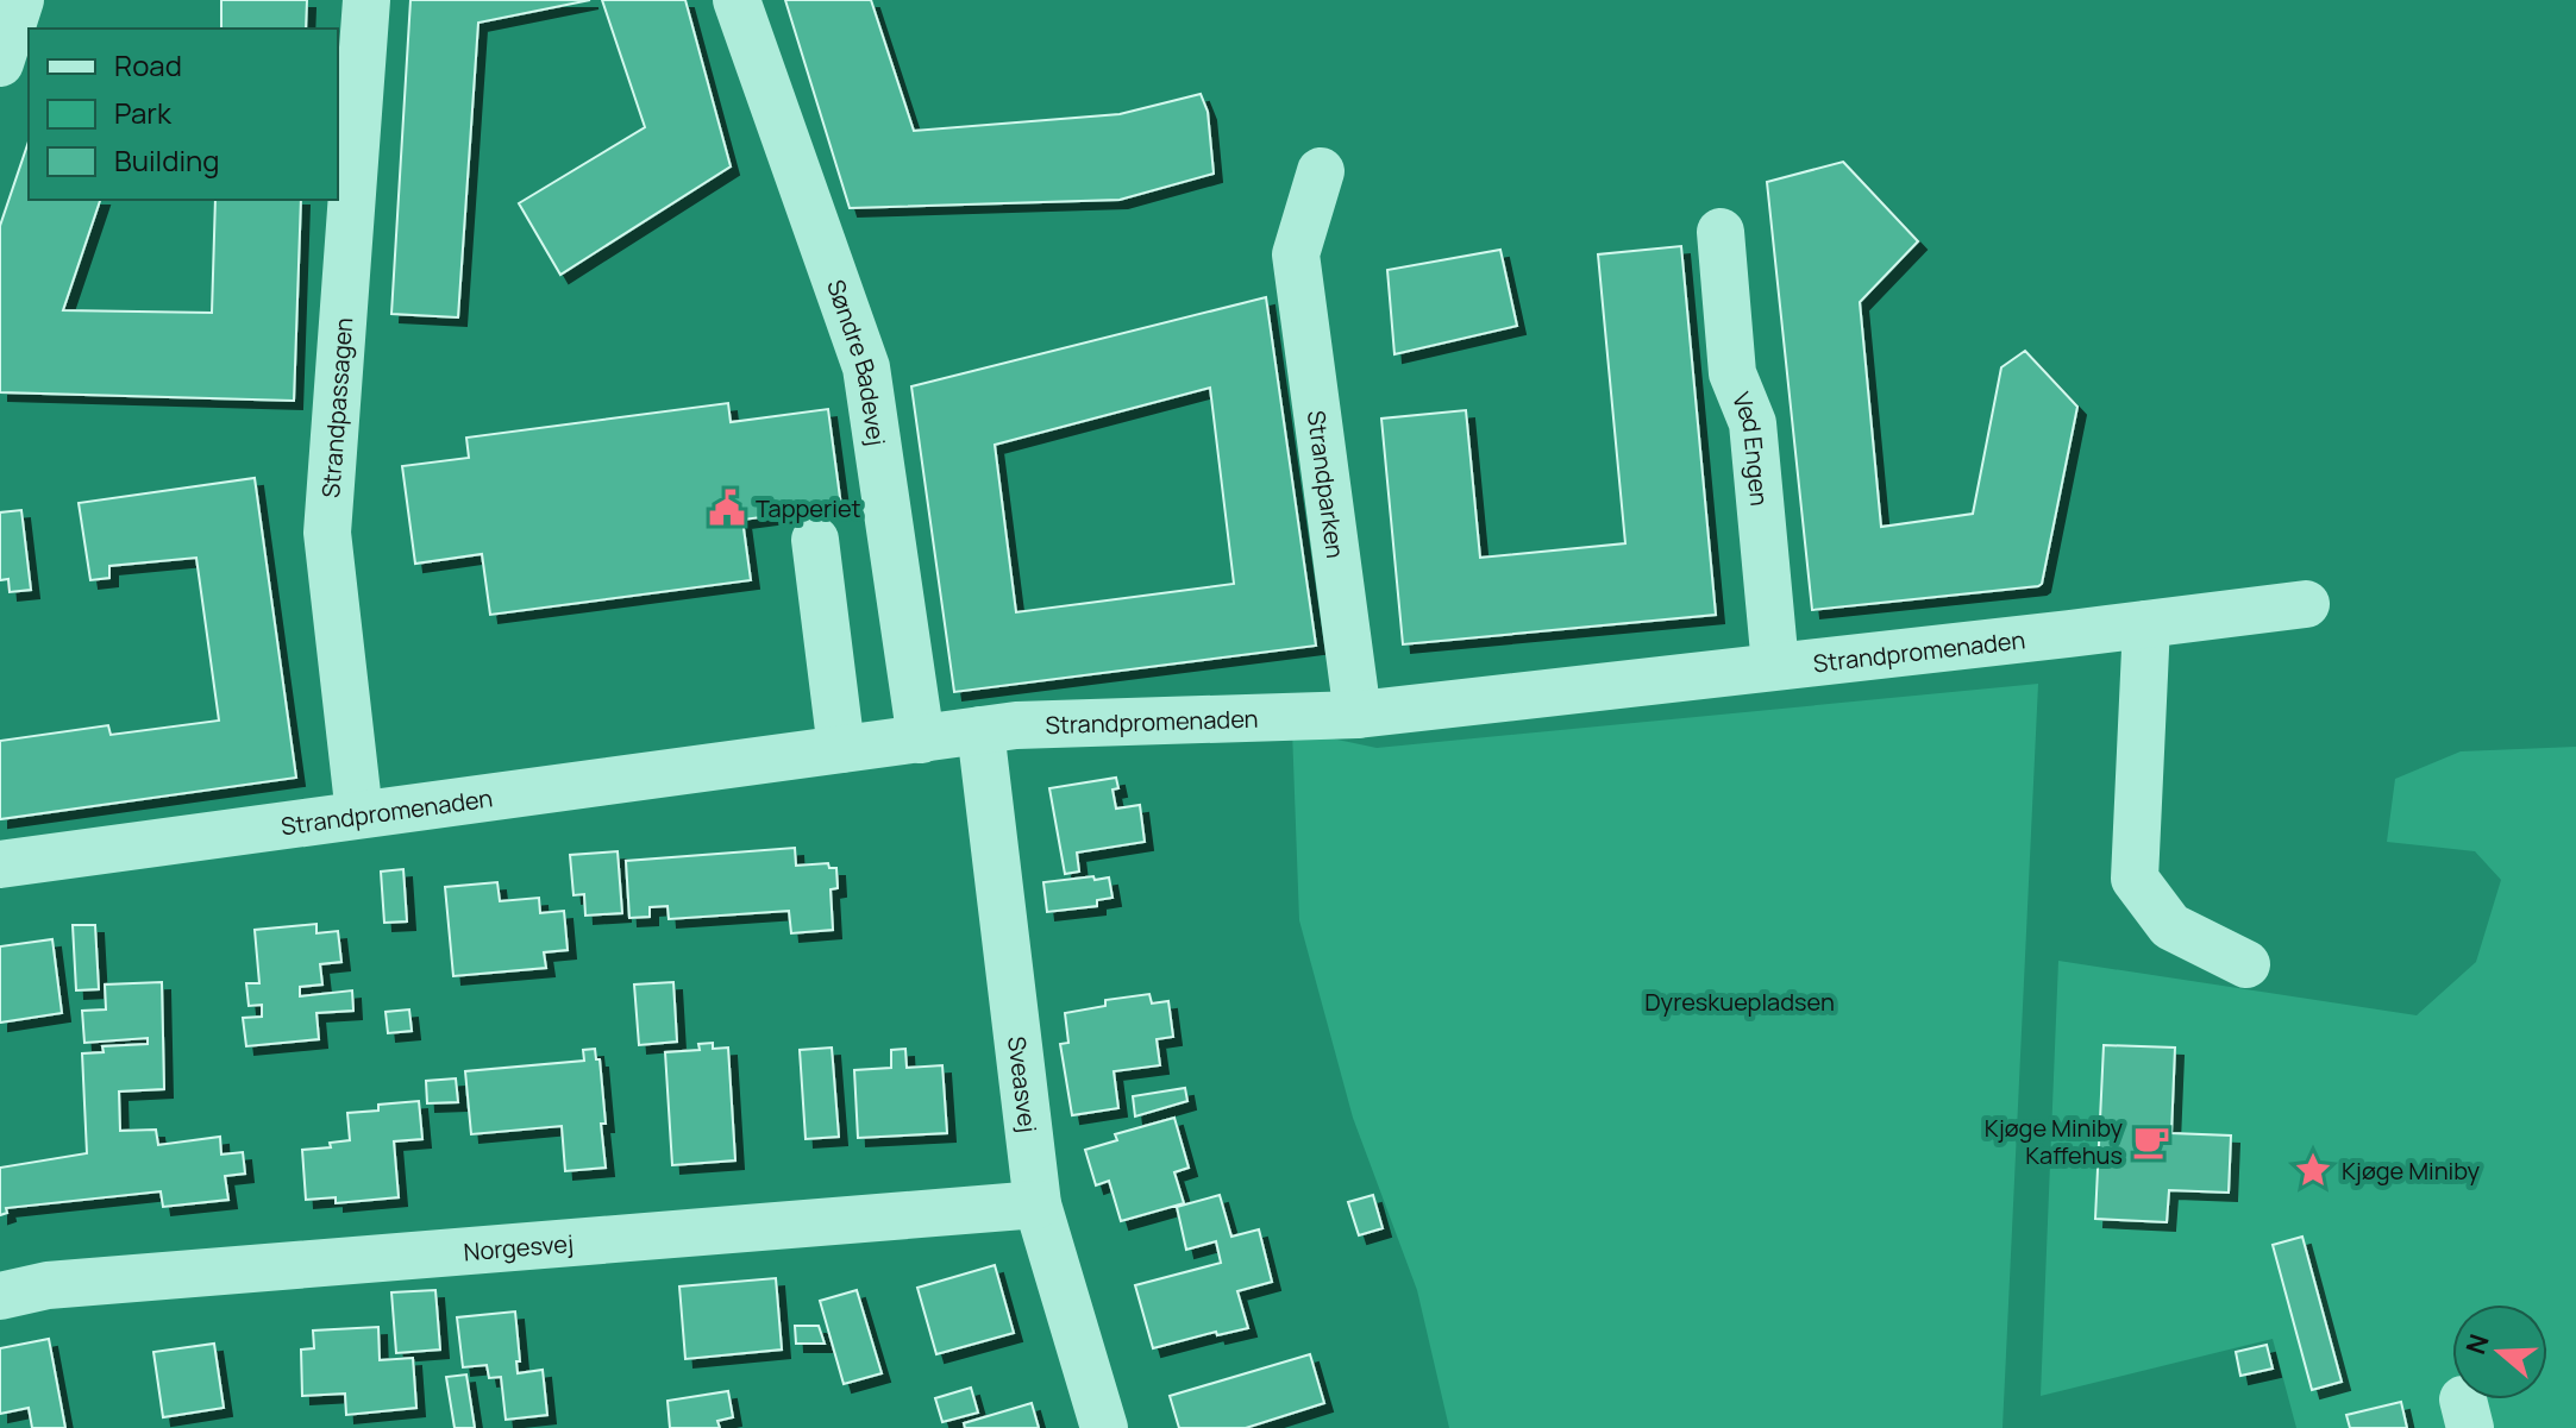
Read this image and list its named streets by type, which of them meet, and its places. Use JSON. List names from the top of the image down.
{
  "streets": {
    "street": [
      "Søndre Badevej",
      "Strandpassagen",
      "Ved Engen",
      "Strandparken",
      "Strandpromenaden",
      "Sveasvej",
      "Norgesvej"
    ]
  },
  "crossings": [
    ["Søndre Badevej", "Strandpromenaden"],
    ["Strandpassagen", "Strandpromenaden"],
    ["Ved Engen", "Strandpromenaden"],
    ["Strandparken", "Strandpromenaden"],
    ["Strandpromenaden", "Sveasvej"],
    ["Sveasvej", "Norgesvej"]
  ],
  "parks": ["Dyreskuepladsen"],
  "places": {
    "public building": ["Tapperiet"],
    "cafe": ["Kjøge Miniby Kaffehus"],
    "place": ["Kjøge Miniby"]
  },
  "legend": ["Road", "Park", "Building"],
  "north": "left"
}
